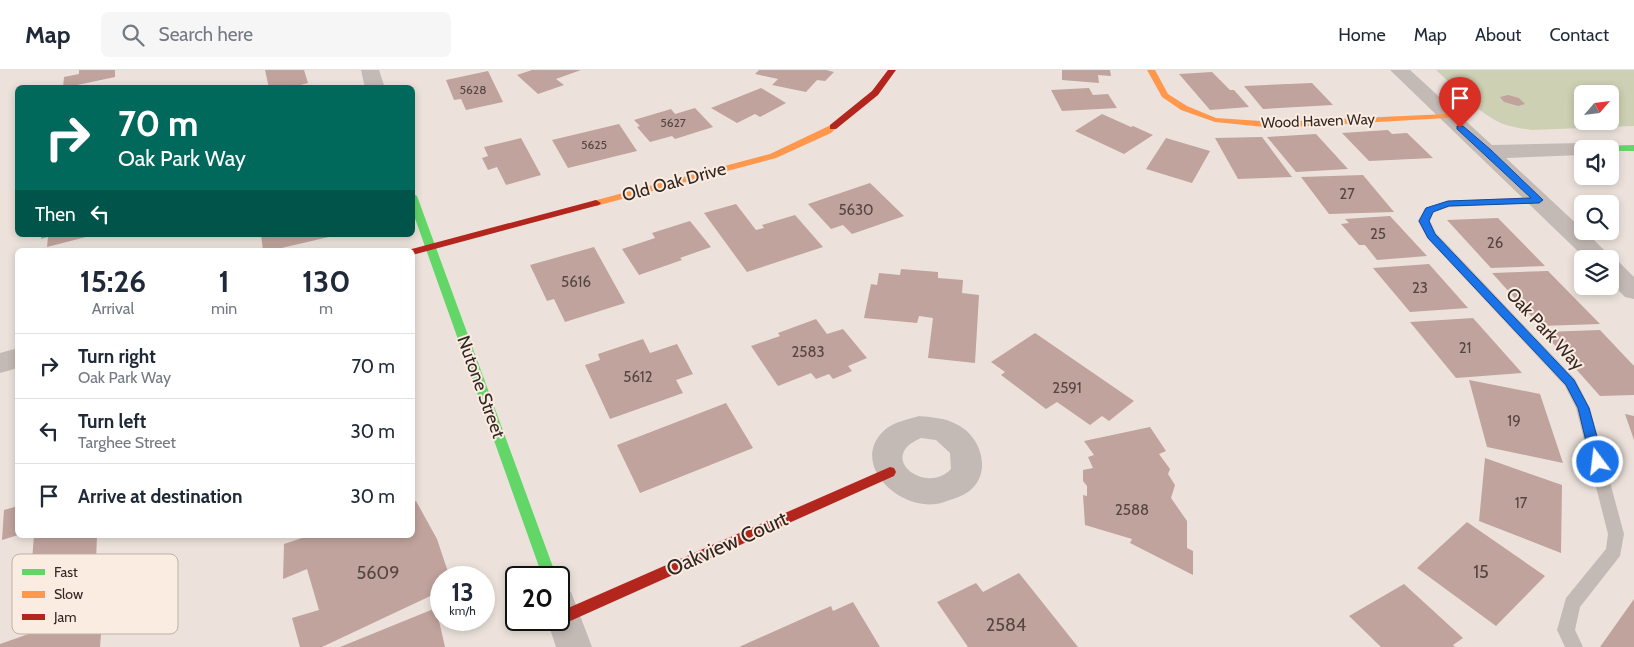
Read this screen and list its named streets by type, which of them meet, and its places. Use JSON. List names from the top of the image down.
{
  "streets": {
    "street": [
      "Wood Haven Way",
      "Old Oak Drive",
      "Nutone Street",
      "Oakview Court"
    ],
    "lane": ["Oak Park Way"]
  },
  "crossings": [
    ["Old Oak Drive", "Nutone Street"]
  ],
  "house_numbers": [
    "5628",
    "5627",
    "5625",
    "27",
    "5630",
    "25",
    "26",
    "5616",
    "23",
    "21",
    "2583",
    "5612",
    "2591",
    "19",
    "17",
    "2588",
    "15",
    "5609",
    "2584"
  ],
  "legend": ["Fast", "Slow", "Jam"],
  "north": "top right",
  "page": {
    "header": "Map",
    "search": "Search here",
    "nav": [
      "Home",
      "Map",
      "About",
      "Contact"
    ],
    "turn": ["70 m", "Oak Park Way"],
    "then": "Then",
    "eta": [
      "15:26",
      "Arrival",
      "1",
      "min",
      "130",
      "m"
    ],
    "list": [
      {
        "name": "Turn right",
        "note": "Oak Park Way",
        "value": "70 m"
      },
      {
        "name": "Turn left",
        "note": "Targhee Street",
        "value": "30 m"
      },
      {
        "name": "Arrive at destination",
        "value": "30 m"
      }
    ],
    "speed": "13 km/h",
    "limit": "20"
  }
}
